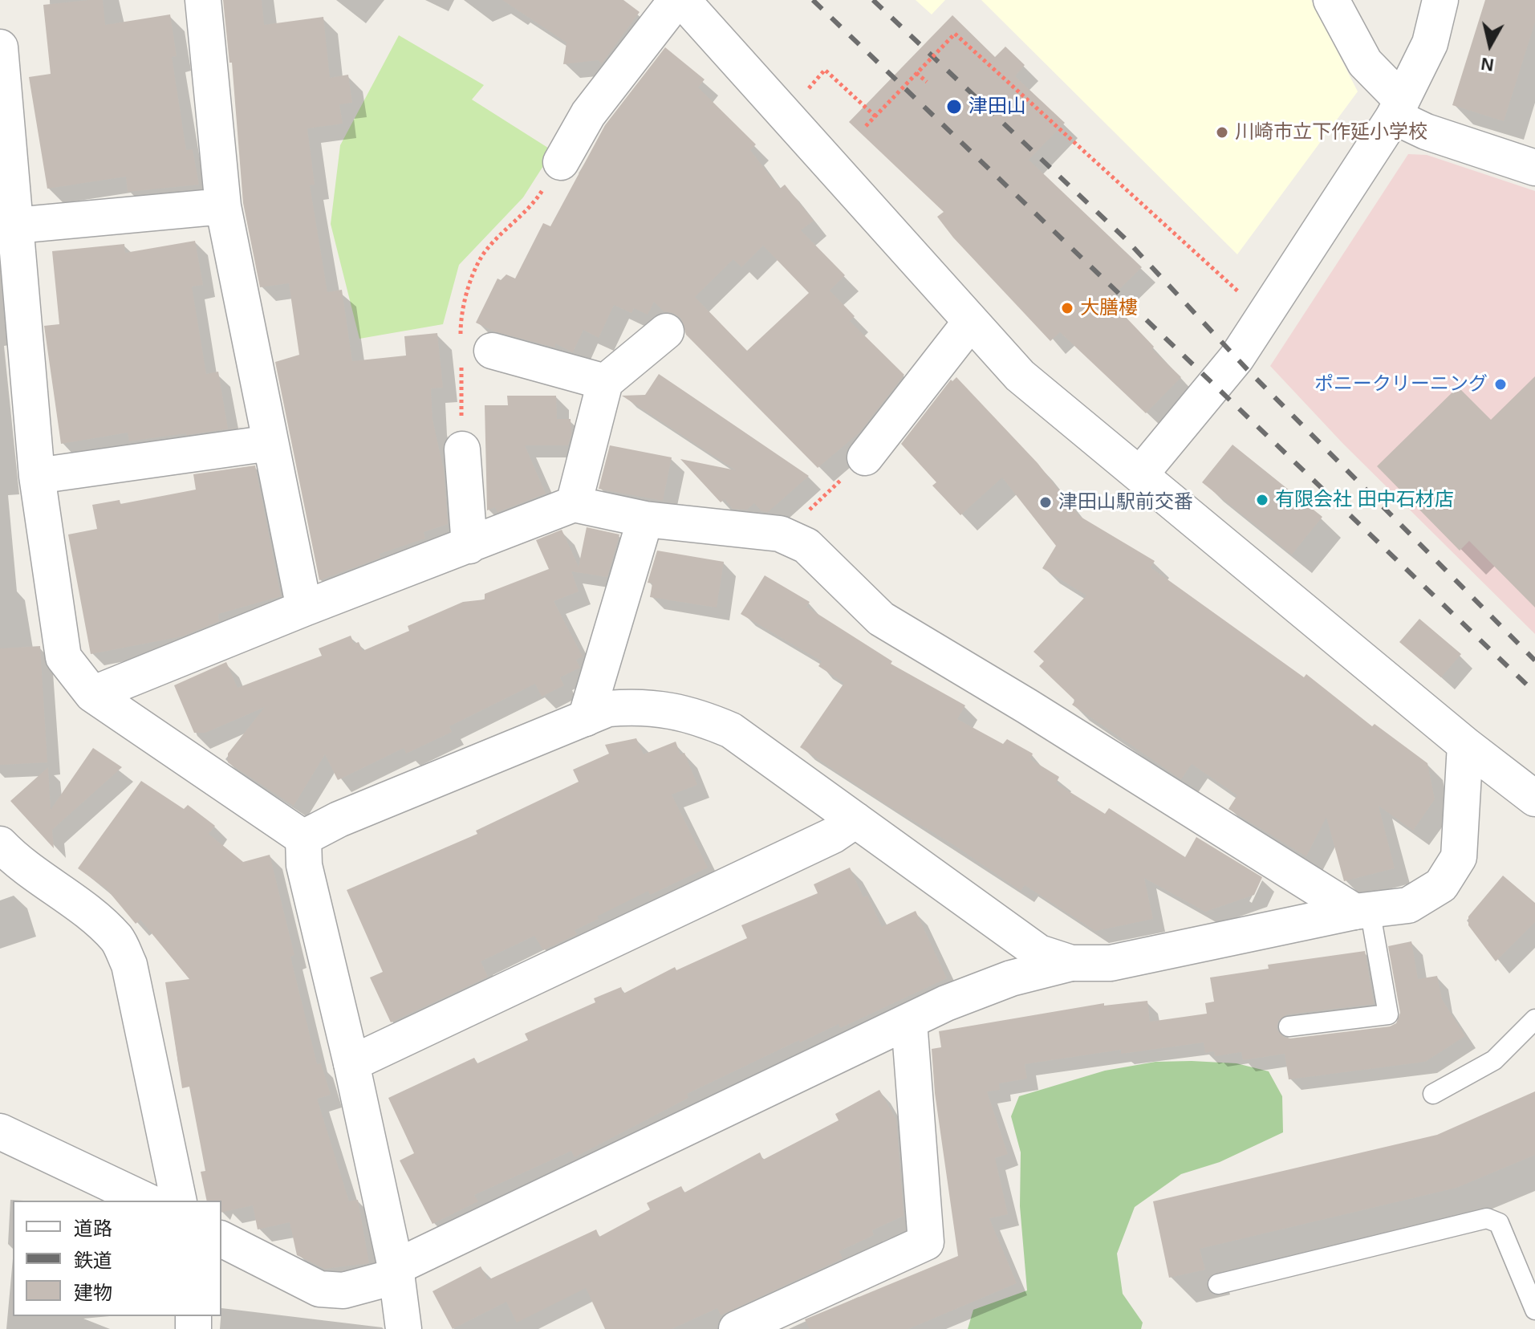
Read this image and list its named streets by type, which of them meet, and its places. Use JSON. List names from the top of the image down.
{
  "places": [
    "津田山",
    "川崎市立下作延小学校",
    "大膳樓",
    "ポニークリーニング",
    "有限会社 田中石材店",
    "津田山駅前交番"
  ],
  "legend": ["道路", "鉄道", "建物"],
  "north": "bottom"
}
